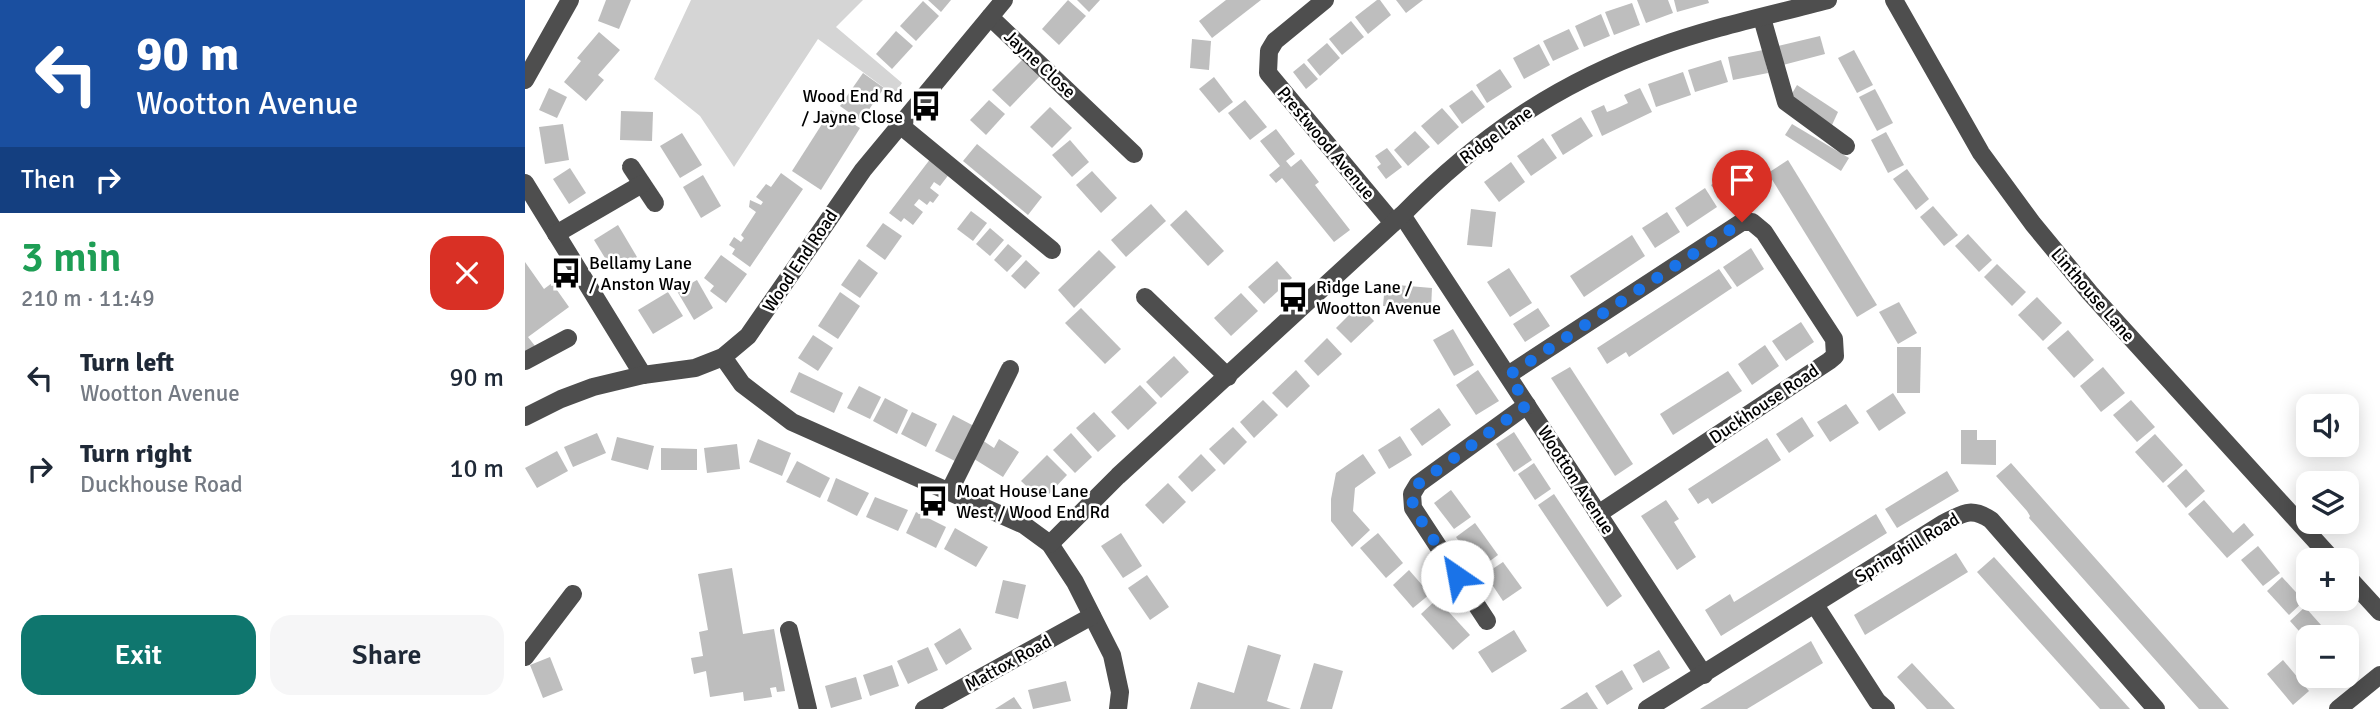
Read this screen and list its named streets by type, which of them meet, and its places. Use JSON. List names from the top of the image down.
{
  "streets": {
    "street": [
      "Jayne Close",
      "Ridge Lane",
      "Prestwood Avenue",
      "Wood End Road",
      "Linthouse Lane",
      "Duckhouse Road",
      "Wootton Avenue",
      "Springhill Road",
      "Mattox Road"
    ]
  },
  "crossings": [
    ["Jayne Close", "Wood End Road"],
    ["Ridge Lane", "Prestwood Avenue"],
    ["Ridge Lane", "Wootton Avenue"],
    ["Prestwood Avenue", "Wootton Avenue"],
    ["Duckhouse Road", "Wootton Avenue"],
    ["Wootton Avenue", "Springhill Road"]
  ],
  "places": {
    "bus stop": [
      "Wood End Rd / Jayne Close",
      "Bellamy Lane / Anston Way",
      "Ridge Lane / Wootton Avenue",
      "Moat House Lane West / Wood End Rd"
    ]
  },
  "page": {
    "turn": ["90 m", "Wootton Avenue"],
    "then": "Then",
    "heading": ["3 min", "210 m · 11:49"],
    "list": [
      {
        "name": "Turn left",
        "note": "Wootton Avenue",
        "value": "90 m"
      },
      {
        "name": "Turn right",
        "note": "Duckhouse Road",
        "value": "10 m"
      }
    ],
    "map_buttons": ["+", "−"],
    "buttons": ["Exit", "Share"]
  }
}
